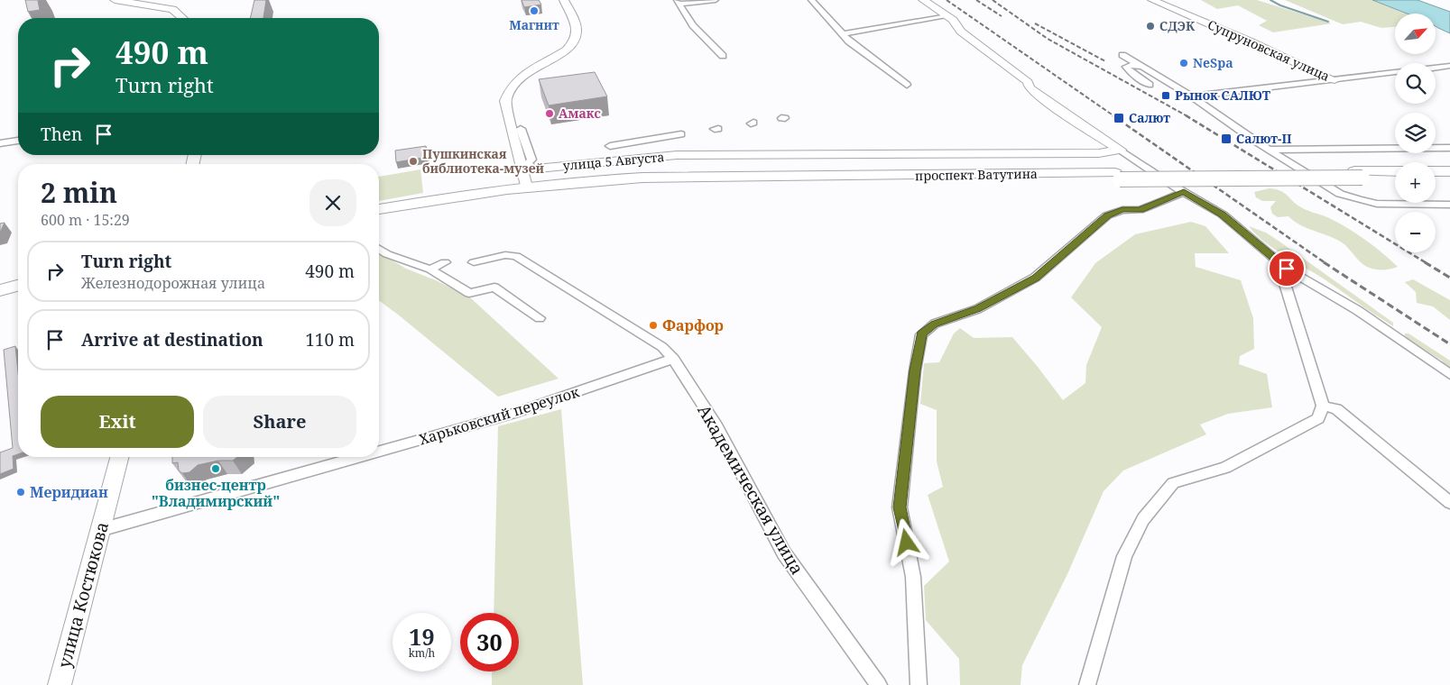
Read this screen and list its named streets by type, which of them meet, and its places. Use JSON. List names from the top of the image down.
{
  "streets": {
    "main road": ["проспект Ватутина"],
    "street": [
      "Супруновская улица",
      "улица 5 Августа",
      "Харьковский переулок",
      "Академическая улица",
      "улица Костюкова"
    ]
  },
  "crossings": [
    ["Харьковский переулок", "Академическая улица"],
    ["Харьковский переулок", "улица Костюкова"]
  ],
  "places": {
    "other": [
      "Магнит",
      "СДЭК",
      "NeSpa",
      "Амакс",
      "Пушкинская библиотека-музей",
      "Фарфор",
      "бизнес-центр \"Владимирский\"",
      "Меридиан"
    ],
    "transit": ["Рынок САЛЮТ", "Салют", "Салют-II"]
  },
  "north": "top right",
  "page": {
    "map_buttons": ["+", "−"],
    "turn": ["490 m", "Turn right"],
    "then": "Then",
    "heading": ["2 min", "600 m · 15:29"],
    "list": [
      {
        "name": "Turn right",
        "note": "Железнодорожная улица",
        "value": "490 m"
      },
      {
        "name": "Arrive at destination",
        "value": "110 m"
      }
    ],
    "buttons": ["Exit", "Share"],
    "speed": "19 km/h",
    "limit": "30"
  }
}
